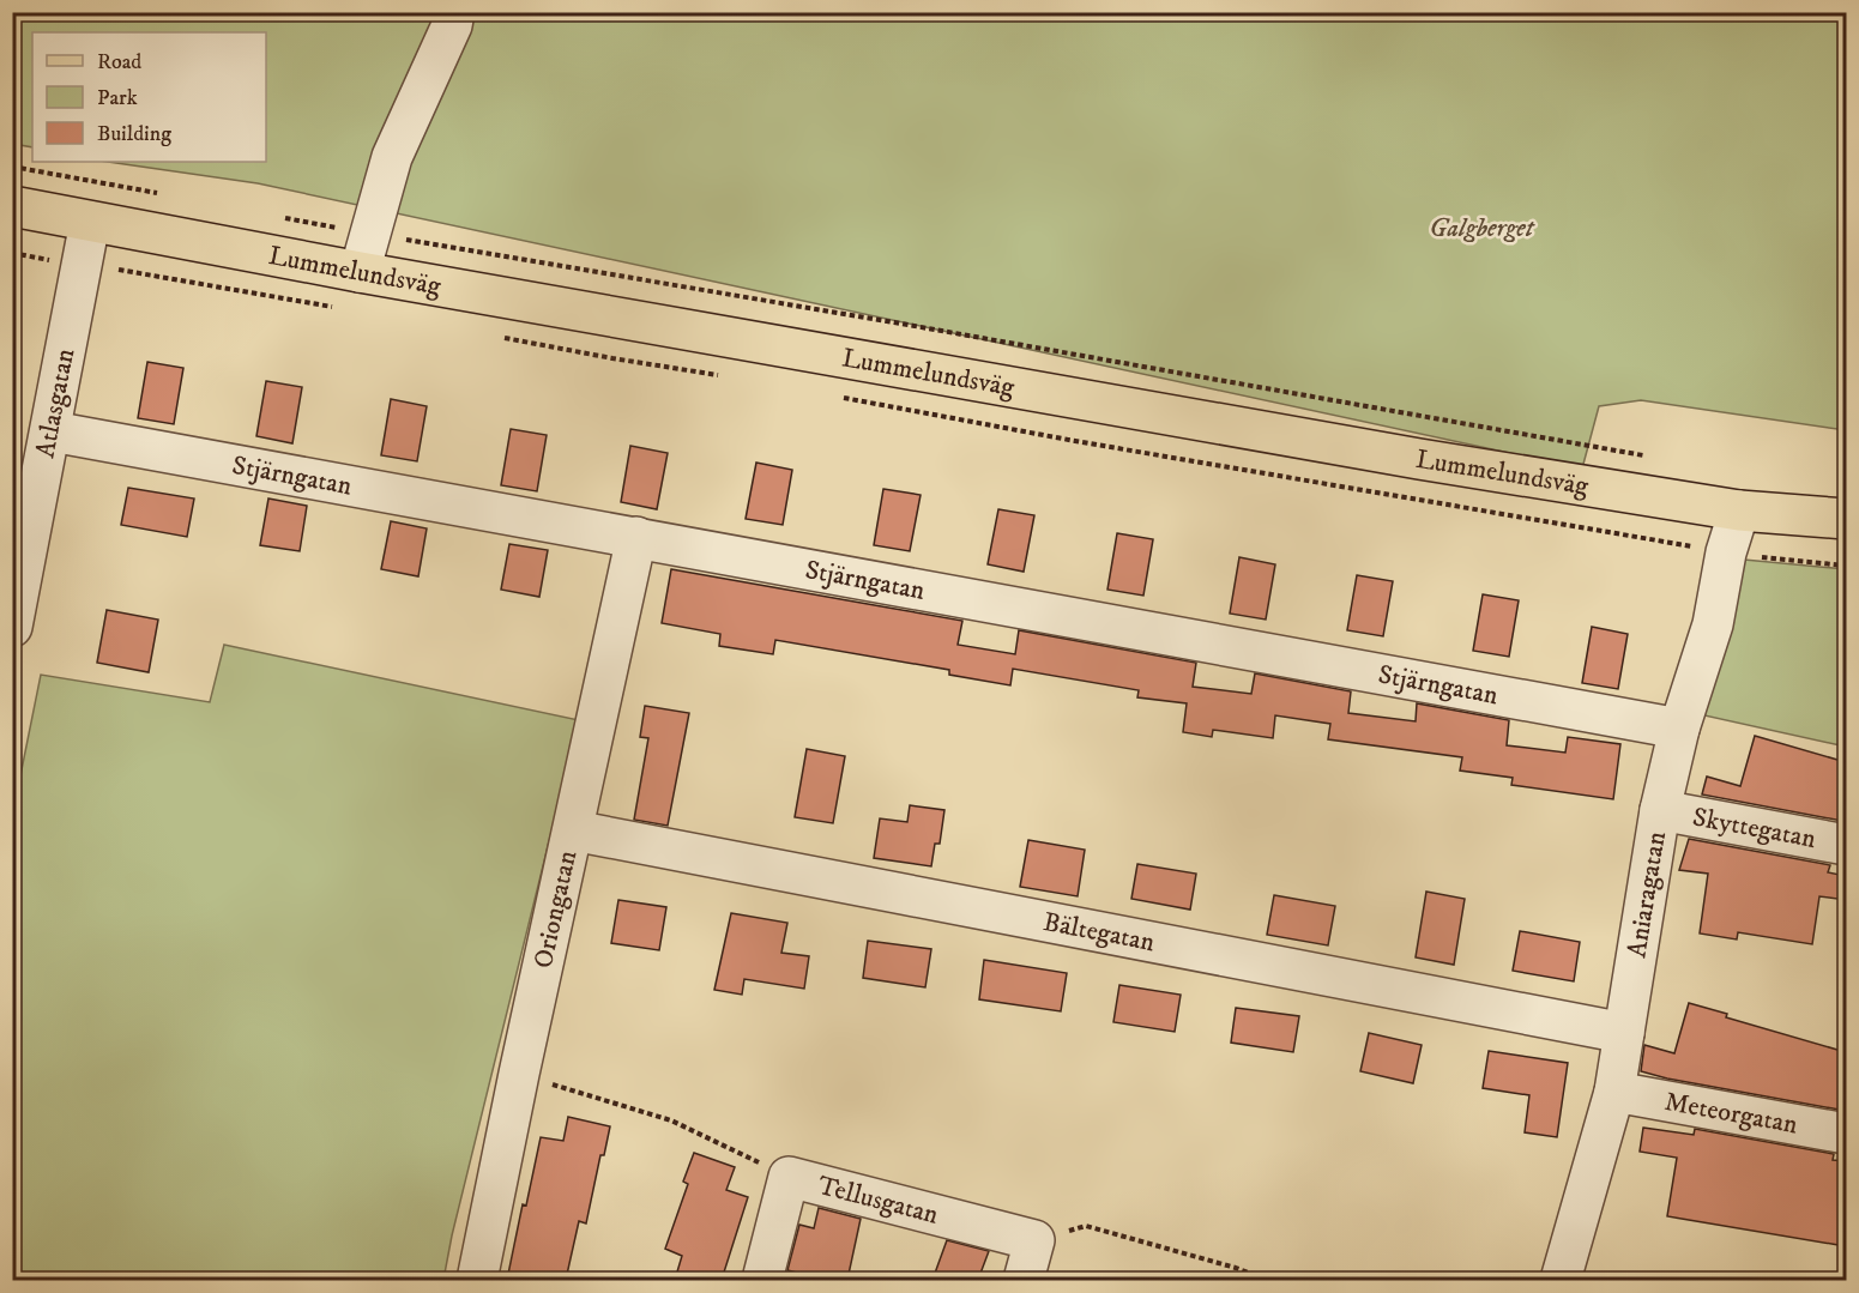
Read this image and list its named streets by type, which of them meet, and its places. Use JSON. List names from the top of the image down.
{
  "streets": {
    "main road": ["Lummelundsväg"],
    "street": [
      "Atlasgatan",
      "Stjärngatan",
      "Skyttegatan",
      "Aniaragatan",
      "Oriongatan",
      "Bältegatan",
      "Meteorgatan",
      "Tellusgatan"
    ]
  },
  "crossings": [
    ["Lummelundsväg", "Atlasgatan"],
    ["Lummelundsväg", "Aniaragatan"],
    ["Atlasgatan", "Stjärngatan"],
    ["Stjärngatan", "Aniaragatan"],
    ["Stjärngatan", "Oriongatan"],
    ["Skyttegatan", "Aniaragatan"],
    ["Aniaragatan", "Bältegatan"],
    ["Aniaragatan", "Meteorgatan"],
    ["Oriongatan", "Bältegatan"]
  ],
  "parks": ["Galgberget"],
  "legend": ["Road", "Park", "Building"]
}
